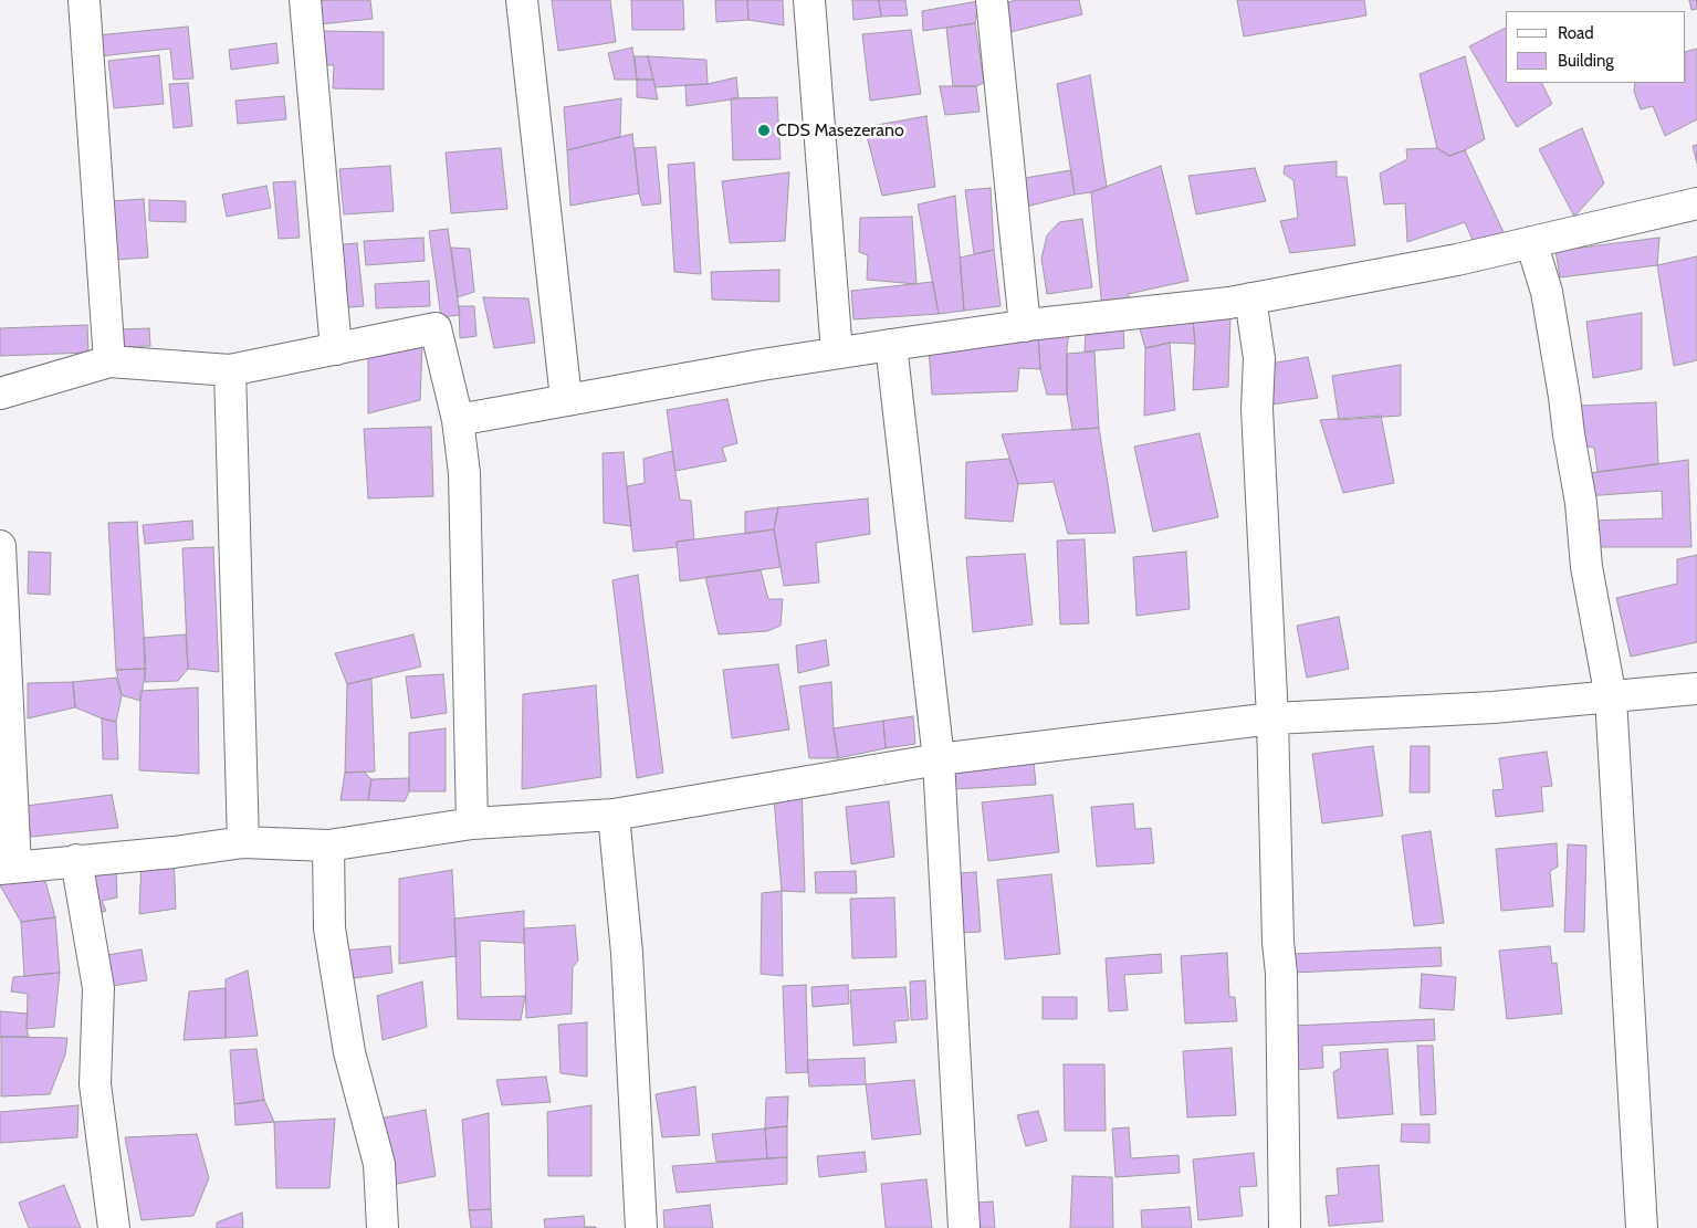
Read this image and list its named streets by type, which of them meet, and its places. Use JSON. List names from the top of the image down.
{
  "places": ["CDS Masezerano"],
  "legend": ["Road", "Building"]
}
